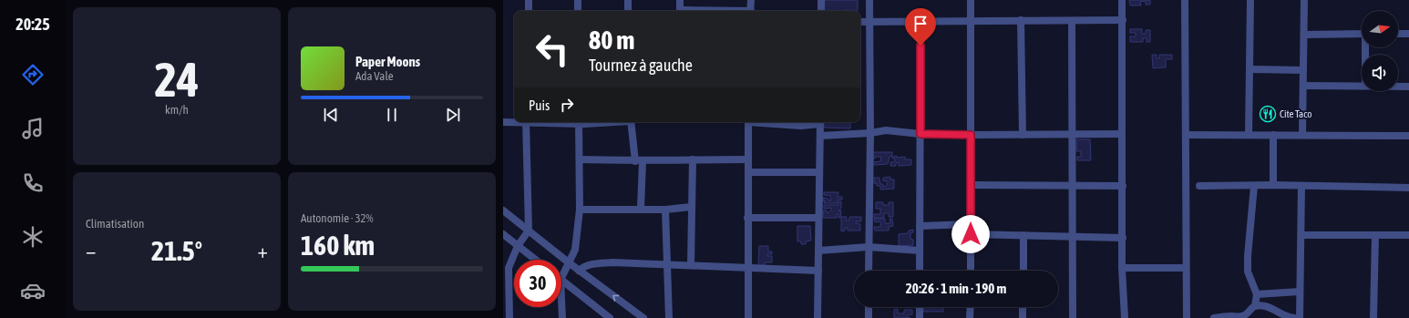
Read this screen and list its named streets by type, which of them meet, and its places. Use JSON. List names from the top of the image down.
{
  "places": {
    "restaurant": ["Cite Taco"]
  },
  "north": "right",
  "page": {
    "tabs": "20:25",
    "tile": [
      ["24", "km/h"],
      "Climatisation",
      ["Autonomie · 32%", "160 km"]
    ],
    "turn": ["80 m", "Tournez à gauche"],
    "song": ["Paper Moons", "Ada Vale"],
    "then": "Puis",
    "heat": ["−", "21.5°", "+"],
    "limit": "30",
    "trip": "20:26 · 1 min · 190 m"
  }
}
